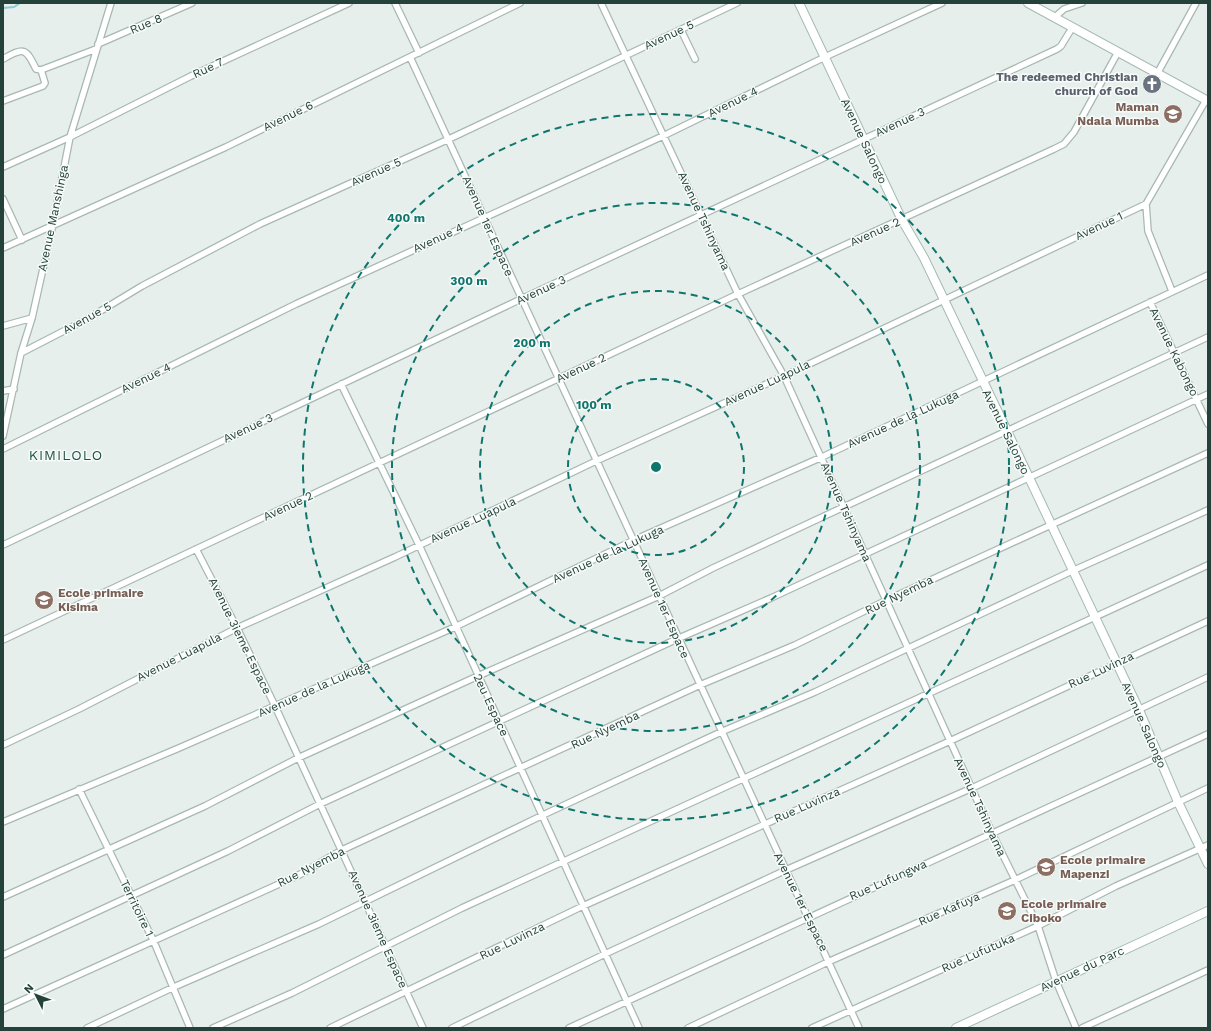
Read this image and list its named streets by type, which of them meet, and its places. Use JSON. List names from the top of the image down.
{
  "streets": {
    "street": [
      "Rue 8",
      "Avenue 5",
      "Rue 7",
      "Avenue 4",
      "Avenue 6",
      "Avenue 3",
      "Avenue Salongo",
      "Avenue Manshinga",
      "Avenue Tshinyama",
      "Avenue 1er Espace",
      "Avenue 1",
      "Avenue 2",
      "Avenue Kabongo",
      "Avenue Luapula",
      "Avenue de la Lukuga",
      "Rue Nyemba",
      "Avenue 3ieme Espace",
      "Rue Luvinza",
      "2eu Espace",
      "Rue Lufungwa",
      "Territoire 1",
      "Rue Kafuya",
      "Rue Lufutuka",
      "Avenue du Parc"
    ]
  },
  "crossings": [
    ["Rue 8", "Avenue Manshinga"],
    ["Avenue 5", "Avenue Manshinga"],
    ["Avenue 5", "Avenue Tshinyama"],
    ["Avenue 5", "Avenue 1er Espace"],
    ["Rue 7", "Avenue Manshinga"],
    ["Avenue 4", "Avenue Salongo"],
    ["Avenue 4", "Avenue Tshinyama"],
    ["Avenue 4", "Avenue 1er Espace"],
    ["Avenue 6", "Avenue Manshinga"],
    ["Avenue 6", "Avenue 1er Espace"],
    ["Avenue 3", "Avenue Salongo"],
    ["Avenue 3", "Avenue Tshinyama"],
    ["Avenue 3", "Avenue 1er Espace"],
    ["Avenue 3", "2eu Espace"],
    ["Avenue Salongo", "Avenue 1"],
    ["Avenue Salongo", "Avenue 2"],
    ["Avenue Salongo", "Avenue Luapula"],
    ["Avenue Salongo", "Avenue de la Lukuga"],
    ["Avenue Salongo", "Rue Nyemba"],
    ["Avenue Salongo", "Rue Luvinza"],
    ["Avenue Salongo", "Rue Lufungwa"],
    ["Avenue Salongo", "Rue Kafuya"],
    ["Avenue Salongo", "Rue Lufutuka"],
    ["Avenue Tshinyama", "Avenue 2"],
    ["Avenue Tshinyama", "Avenue Luapula"],
    ["Avenue Tshinyama", "Avenue de la Lukuga"],
    ["Avenue Tshinyama", "Rue Nyemba"],
    ["Avenue Tshinyama", "Rue Luvinza"],
    ["Avenue Tshinyama", "Rue Lufungwa"],
    ["Avenue Tshinyama", "Rue Kafuya"],
    ["Avenue Tshinyama", "Rue Lufutuka"],
    ["Avenue Tshinyama", "Avenue du Parc"],
    ["Avenue 1er Espace", "Avenue 2"],
    ["Avenue 1er Espace", "Avenue Luapula"],
    ["Avenue 1er Espace", "Avenue de la Lukuga"],
    ["Avenue 1er Espace", "Rue Nyemba"],
    ["Avenue 1er Espace", "Rue Luvinza"],
    ["Avenue 1er Espace", "Rue Lufungwa"],
    ["Avenue 1er Espace", "Rue Kafuya"],
    ["Avenue 1er Espace", "Rue Lufutuka"],
    ["Avenue 1", "Avenue Luapula"],
    ["Avenue 2", "Avenue 3ieme Espace"],
    ["Avenue 2", "2eu Espace"],
    ["Avenue Kabongo", "Avenue de la Lukuga"],
    ["Avenue Luapula", "Avenue 3ieme Espace"],
    ["Avenue Luapula", "2eu Espace"],
    ["Avenue de la Lukuga", "Avenue 3ieme Espace"],
    ["Avenue de la Lukuga", "2eu Espace"],
    ["Avenue de la Lukuga", "Territoire 1"],
    ["Rue Nyemba", "Avenue 3ieme Espace"],
    ["Rue Nyemba", "2eu Espace"],
    ["Rue Nyemba", "Territoire 1"],
    ["Avenue 3ieme Espace", "Rue Luvinza"],
    ["Rue Luvinza", "2eu Espace"],
    ["2eu Espace", "Rue Lufungwa"]
  ],
  "districts": ["KIMILOLO"],
  "places": {
    "church": ["The redeemed Christian church of God"],
    "school or university": [
      "Maman Ndala Mumba",
      "Ecole primaire Kisima",
      "Ecole primaire Mapenzi",
      "Ecole primaire Ciboko"
    ]
  },
  "north": "top left",
  "rings": [
    "400 m",
    "300 m",
    "200 m",
    "100 m"
  ]
}
